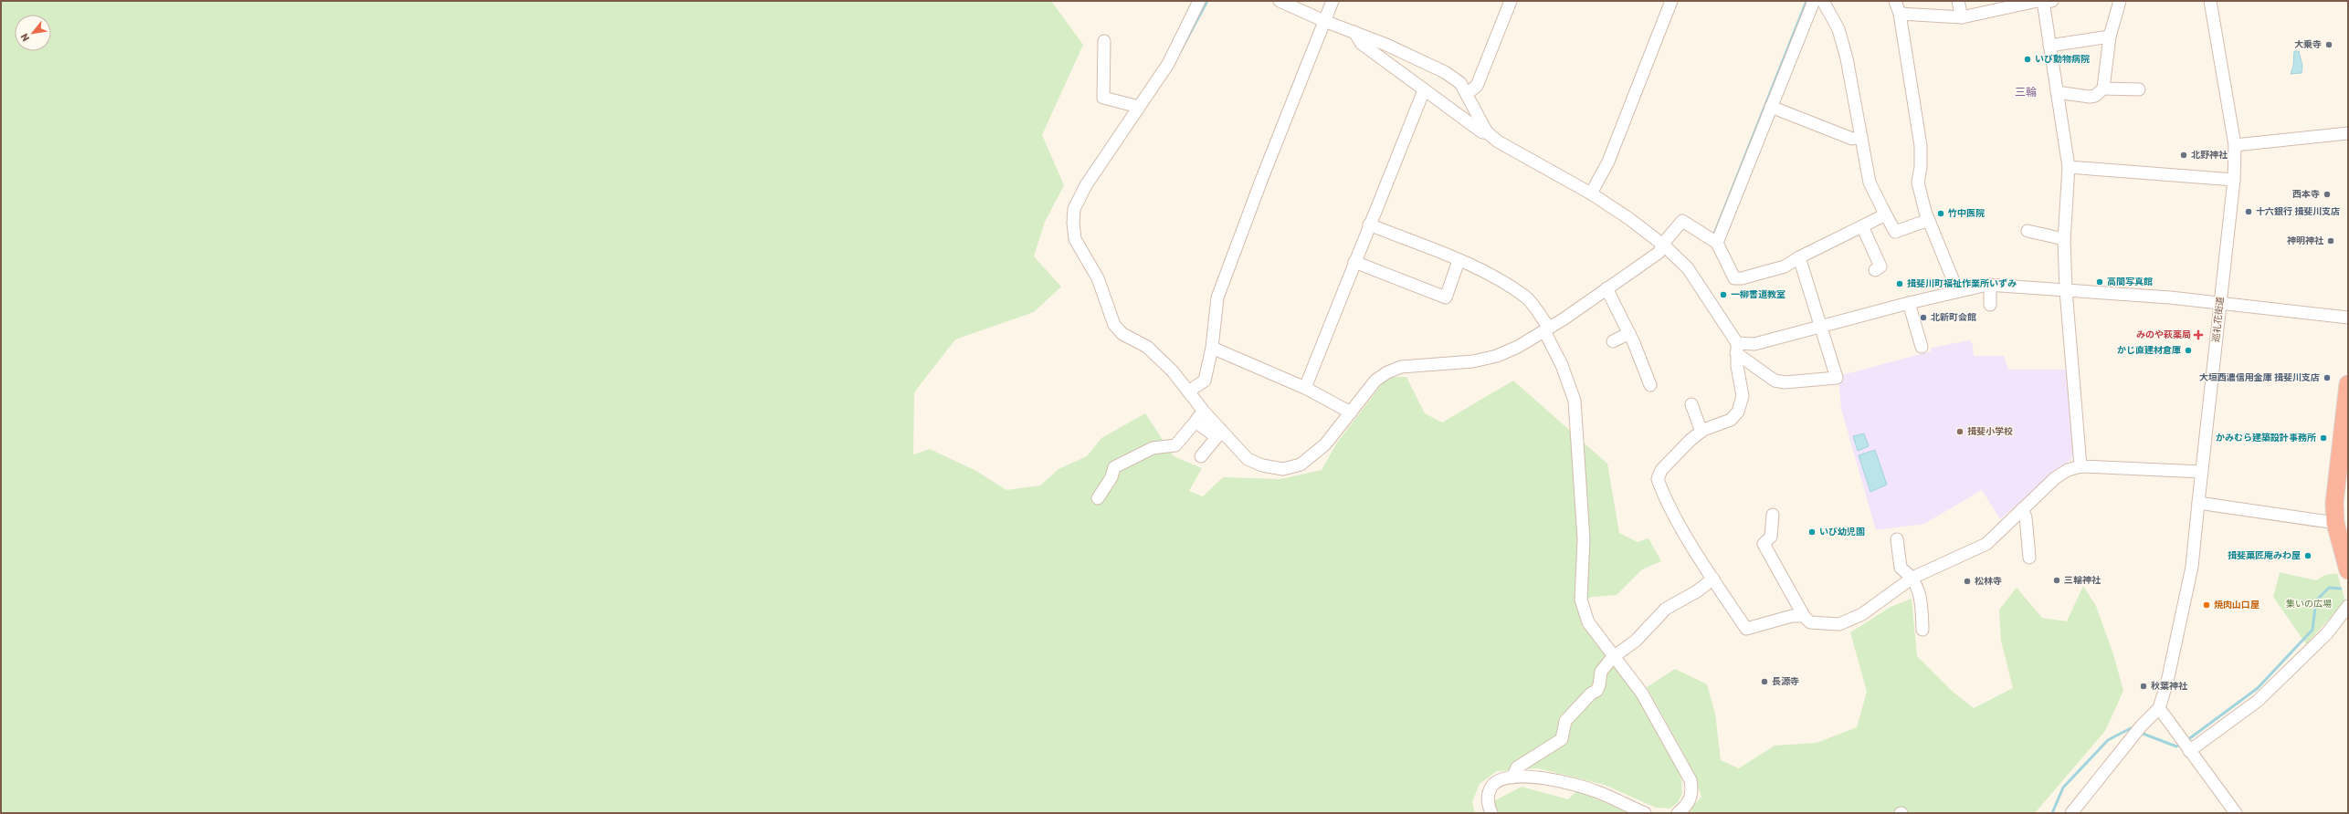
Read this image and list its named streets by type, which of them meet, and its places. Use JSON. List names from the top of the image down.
{
  "streets": {
    "street": ["巡礼花街道"]
  },
  "districts": ["三輪"],
  "parks": ["集いの広場"],
  "places": {
    "other": [
      "大乗寺",
      "いび動物病院",
      "北野神社",
      "西本寺",
      "十六銀行 揖斐川支店",
      "竹中医院",
      "神明神社",
      "高間写真館",
      "揖斐川町福祉作業所いずみ",
      "一柳書道教室",
      "北新町会館",
      "かじ直建材倉庫",
      "大垣西濃信用金庫 揖斐川支店",
      "揖斐小学校",
      "かみむら建築設計事務所",
      "いび幼児園",
      "揖斐菓匠庵みわ屋",
      "三輪神社",
      "松林寺",
      "焼肉山口屋",
      "長源寺",
      "秋葉神社"
    ],
    "health": ["みのや萩薬局"]
  },
  "north": "bottom left"
}
